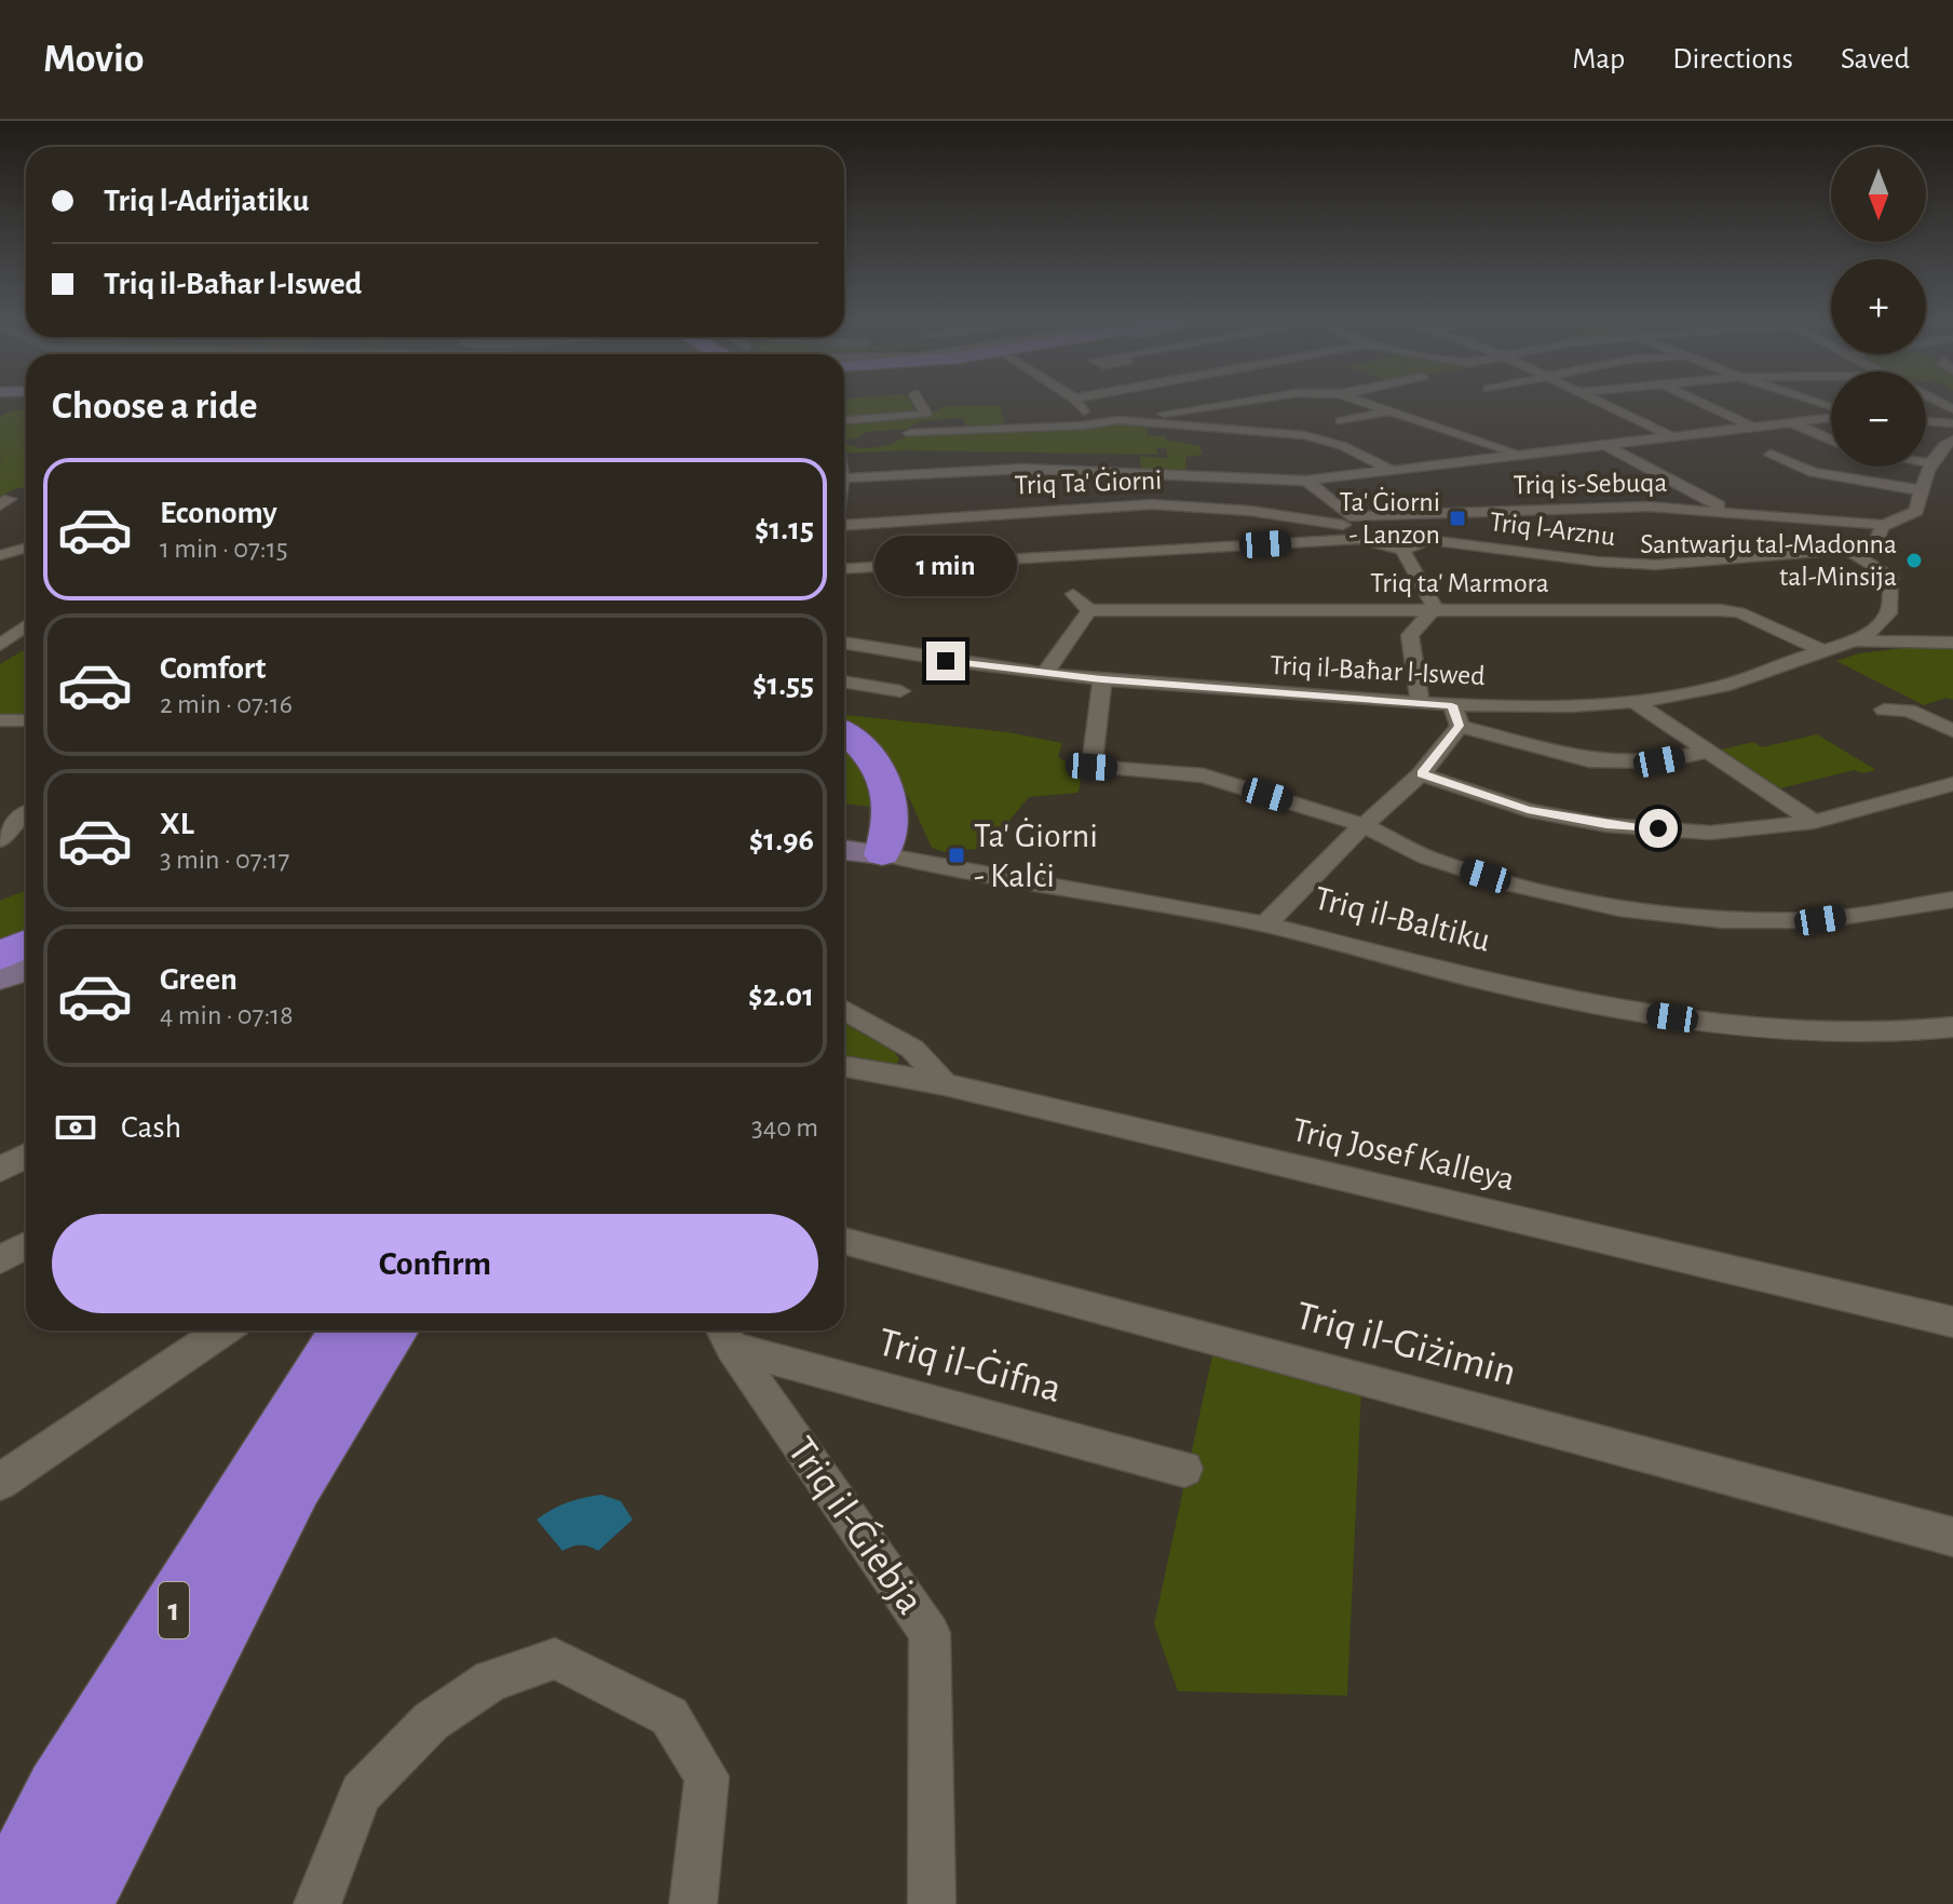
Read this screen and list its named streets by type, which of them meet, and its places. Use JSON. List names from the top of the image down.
{
  "streets": {
    "highway": ["1"],
    "main road": ["Triq il-Baltiku"],
    "street": [
      "Triq Ta' Ġiorni",
      "Triq is-Sebuqa",
      "Triq l-Arznu",
      "Triq ta' Marmora",
      "Triq il-Baħar l-Iswed",
      "Triq Josef Kalleya",
      "Triq il-Giżimin",
      "Triq il-Ġifna",
      "Triq il-Ǵiebja"
    ]
  },
  "crossings": [
    ["Triq Ta' Ġiorni", "Triq is-Sebuqa"],
    ["Triq ta' Marmora", "Triq il-Baħar l-Iswed"],
    ["Triq il-Ġifna", "Triq il-Ǵiebja"]
  ],
  "places": {
    "transit": ["Ta' Ġiorni - Lanzon", "Ta' Ġiorni - Kalċi"],
    "other": ["Santwarju tal-Madonna tal-Minsija"]
  },
  "north": "bottom",
  "page": {
    "header": "Movio",
    "nav": ["Map", "Directions", "Saved"],
    "map_buttons": ["+", "−"],
    "banner": ["Triq l-Adrijatiku", "Triq il-Baħar l-Iswed"],
    "heading": "Choose a ride",
    "list": [
      {
        "name": "Economy",
        "note": "1 min · 07:15",
        "value": "$1.15"
      },
      {
        "name": "Comfort",
        "note": "2 min · 07:16",
        "value": "$1.55"
      },
      {
        "name": "XL",
        "note": "3 min · 07:17",
        "value": "$1.96"
      },
      {
        "name": "Green",
        "note": "4 min · 07:18",
        "value": "$2.01"
      }
    ],
    "bubble": "1 min",
    "pay": ["Cash", "340 m"],
    "buttons": "Confirm"
  }
}
